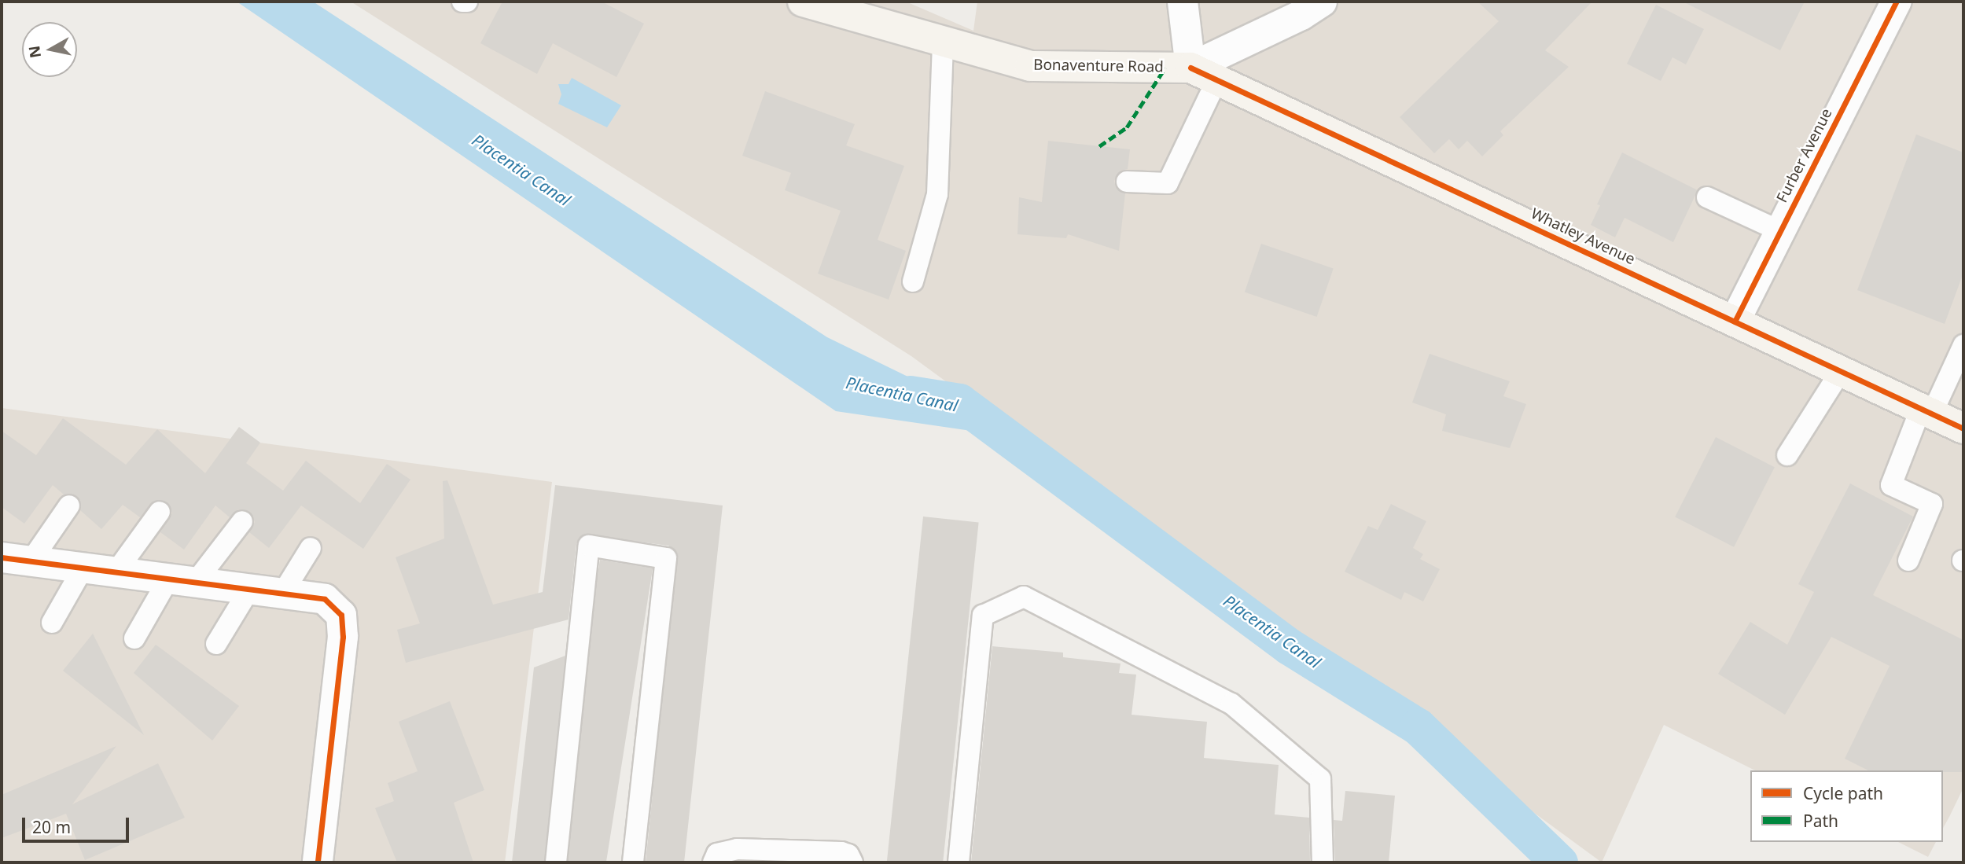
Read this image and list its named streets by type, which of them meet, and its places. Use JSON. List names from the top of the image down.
{
  "streets": {
    "street": ["Bonaventure Road", "Furber Avenue", "Whatley Avenue"]
  },
  "crossings": [
    ["Bonaventure Road", "Whatley Avenue"],
    ["Furber Avenue", "Whatley Avenue"]
  ],
  "water": ["Placentia Canal"],
  "legend": ["Cycle path", "Path"],
  "scale_bar": "20 m",
  "north": "left"
}
